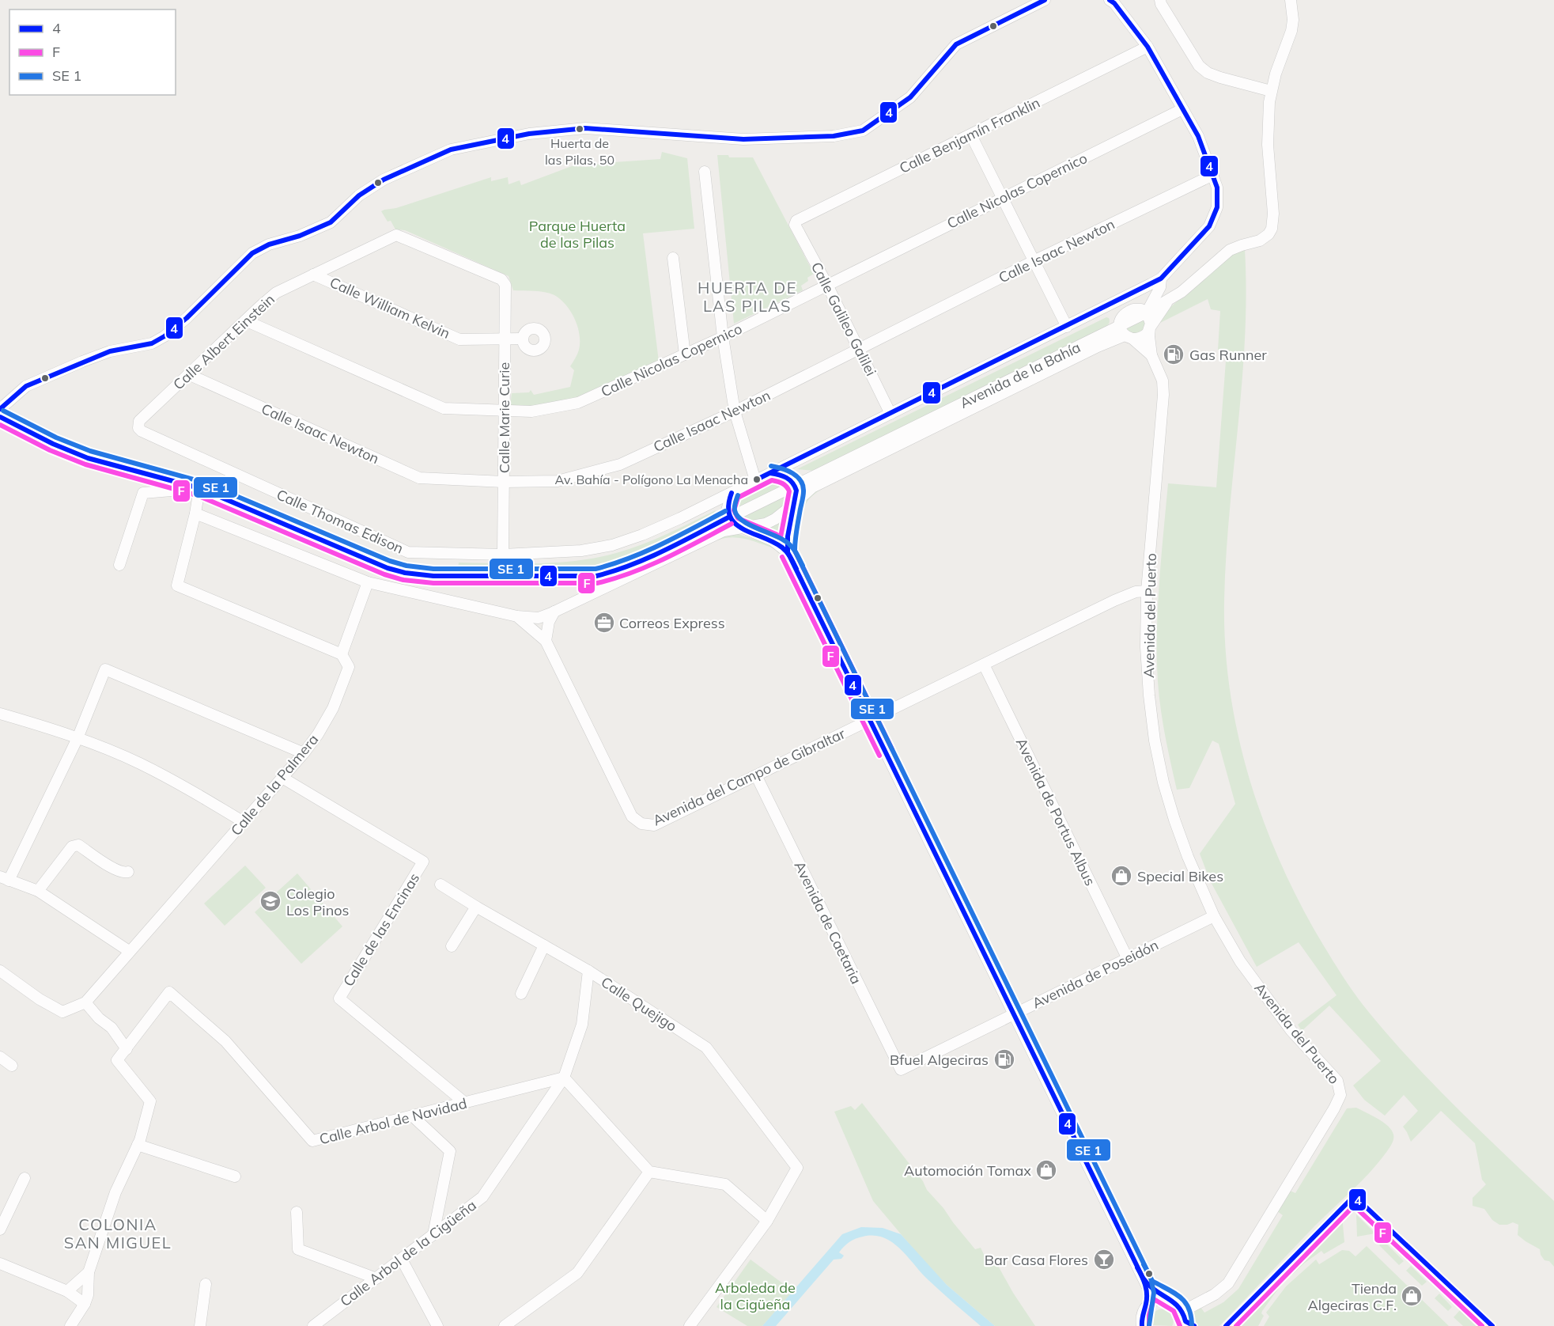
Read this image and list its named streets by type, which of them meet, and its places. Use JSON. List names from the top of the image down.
{
  "streets": {
    "street": [
      "Calle Benjamín Franklin",
      "Calle Nicolas Copernico",
      "Calle Isaac Newton",
      "Calle William Kelvin",
      "Calle Galileo Galilei",
      "Calle Albert Einstein",
      "Avenida de la Bahía",
      "Calle Marie Curie",
      "Calle Thomas Edison",
      "Avenida del Puerto",
      "Avenida del Campo de Gibraltar",
      "Calle de la Palmera",
      "Avenida de Portus Albus",
      "Avenida de Caetaria",
      "Calle de las Encinas",
      "Avenida de Poseidón",
      "Calle Quejigo",
      "Calle Arbol de Navidad",
      "Calle Arbol de la Cigüeña"
    ]
  },
  "crossings": [
    ["Calle Benjamín Franklin", "Calle Galileo Galilei"],
    ["Calle Nicolas Copernico", "Calle Galileo Galilei"],
    ["Calle Nicolas Copernico", "Calle Albert Einstein"],
    ["Calle Nicolas Copernico", "Calle Marie Curie"],
    ["Calle Isaac Newton", "Calle Galileo Galilei"],
    ["Calle Isaac Newton", "Calle Albert Einstein"],
    ["Calle Isaac Newton", "Calle Marie Curie"],
    ["Calle William Kelvin", "Calle Albert Einstein"],
    ["Calle William Kelvin", "Calle Marie Curie"],
    ["Calle Galileo Galilei", "Calle Thomas Edison"],
    ["Calle Albert Einstein", "Calle Marie Curie"],
    ["Calle Albert Einstein", "Calle Thomas Edison"],
    ["Avenida de la Bahía", "Avenida del Campo de Gibraltar"],
    ["Calle Marie Curie", "Calle Thomas Edison"],
    ["Avenida del Puerto", "Avenida del Campo de Gibraltar"],
    ["Avenida del Puerto", "Avenida de Poseidón"],
    ["Avenida del Campo de Gibraltar", "Avenida de Portus Albus"],
    ["Avenida del Campo de Gibraltar", "Avenida de Caetaria"],
    ["Calle de la Palmera", "Calle de las Encinas"],
    ["Avenida de Portus Albus", "Avenida de Poseidón"],
    ["Avenida de Caetaria", "Avenida de Poseidón"],
    ["Calle de las Encinas", "Calle Arbol de Navidad"],
    ["Calle Quejigo", "Calle Arbol de la Cigüeña"],
    ["Calle Arbol de Navidad", "Calle Arbol de la Cigüeña"]
  ],
  "districts": ["HUERTA DE LAS PILAS", "COLONIA SAN MIGUEL"],
  "parks": ["Parque Huerta de las Pilas", "Arboleda de la Cigüeña"],
  "places": {
    "other": ["Huerta de las Pilas, 50", "Av. Bahía - Polígono La Menacha"],
    "fuel station": ["Gas Runner", "Bfuel Algeciras"],
    "office": ["Correos Express"],
    "shop": ["Special Bikes", "Automoción Tomax", "Tienda Algeciras C.F."],
    "school or university": ["Colegio Los Pinos"],
    "bar": ["Bar Casa Flores"]
  },
  "lines": ["transit line 4", "transit line F"],
  "legend": ["4", "F", "SE 1"]
}
